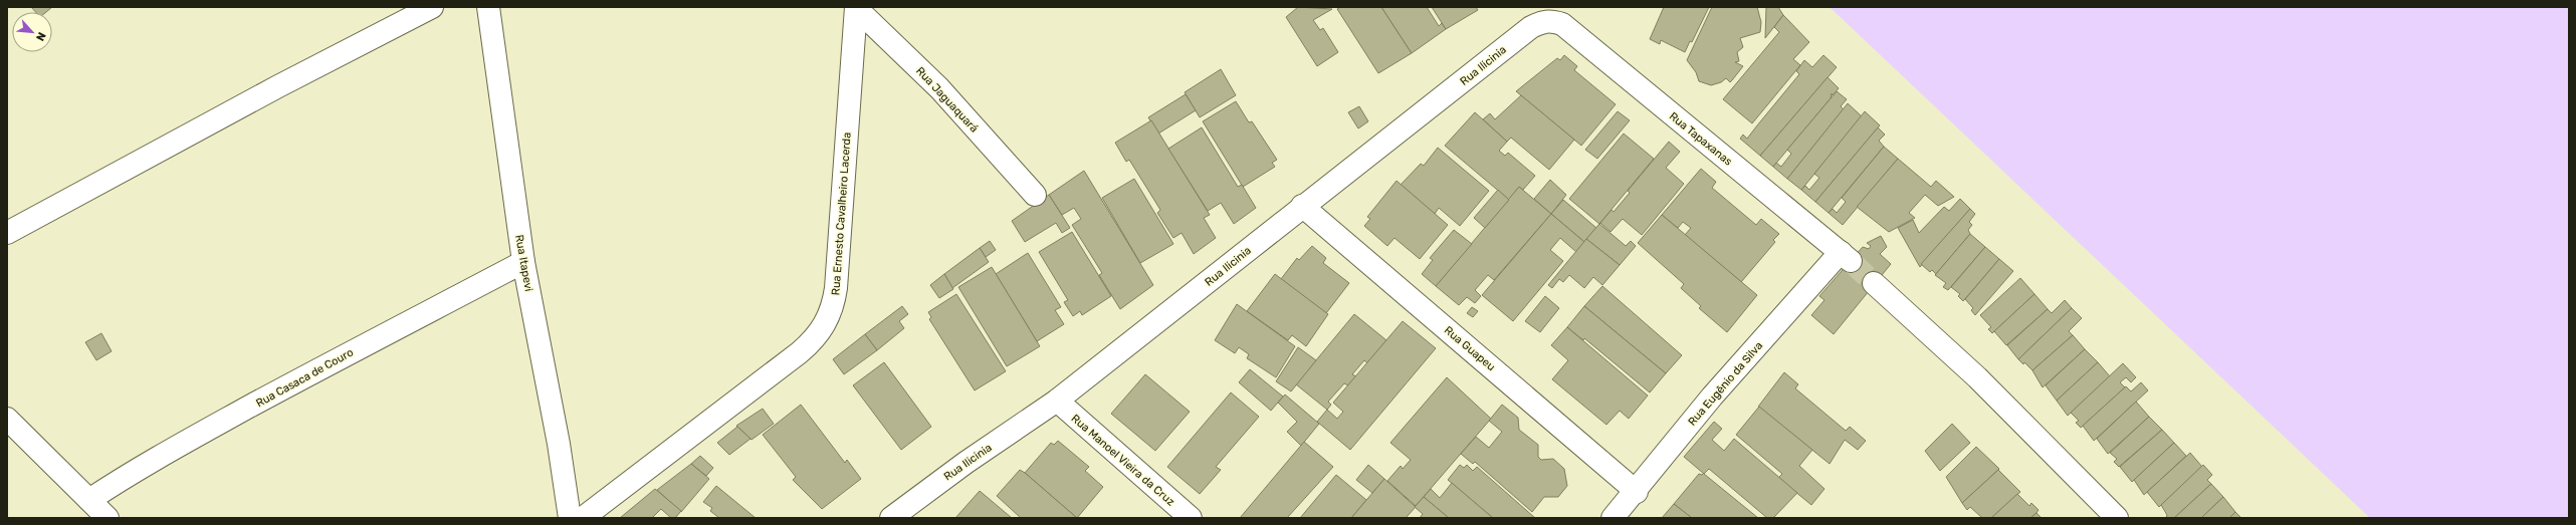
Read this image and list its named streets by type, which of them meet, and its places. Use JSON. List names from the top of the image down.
{
  "streets": {
    "street": [
      "Rua Ilicinia",
      "Rua Jaguaquará",
      "Rua Tapaxanas",
      "Rua Ernesto Cavalheiro Lacerda",
      "Rua Itapevi",
      "Rua Guapeu",
      "Rua Casaca de Couro",
      "Rua Eugênio da Silva",
      "Rua Manoel Vieira da Cruz"
    ]
  },
  "crossings": [
    ["Rua Ilicinia", "Rua Tapaxanas"],
    ["Rua Ilicinia", "Rua Guapeu"],
    ["Rua Ilicinia", "Rua Manoel Vieira da Cruz"],
    ["Rua Jaguaquará", "Rua Ernesto Cavalheiro Lacerda"],
    ["Rua Tapaxanas", "Rua Eugênio da Silva"],
    ["Rua Itapevi", "Rua Casaca de Couro"],
    ["Rua Guapeu", "Rua Eugênio da Silva"]
  ],
  "north": "bottom right"
}
